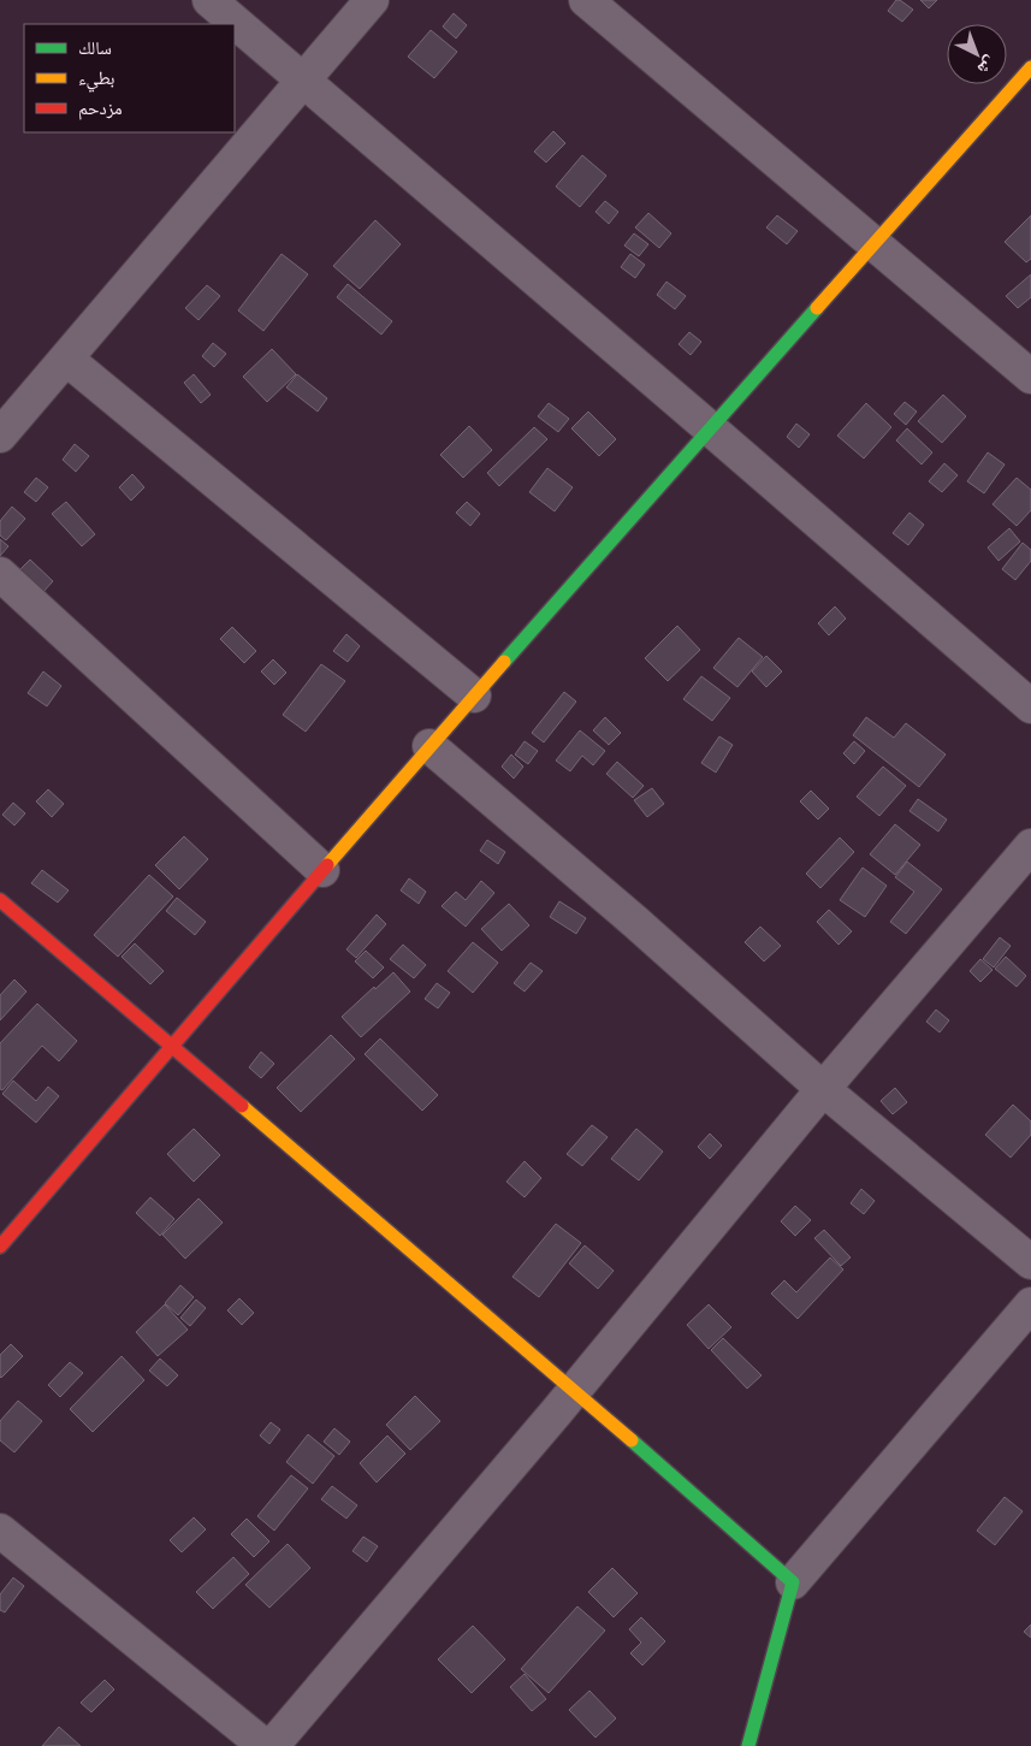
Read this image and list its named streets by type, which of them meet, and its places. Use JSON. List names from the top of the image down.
{
  "legend": ["سالك", "بطيء", "مزدحم"],
  "north": "bottom right"
}
